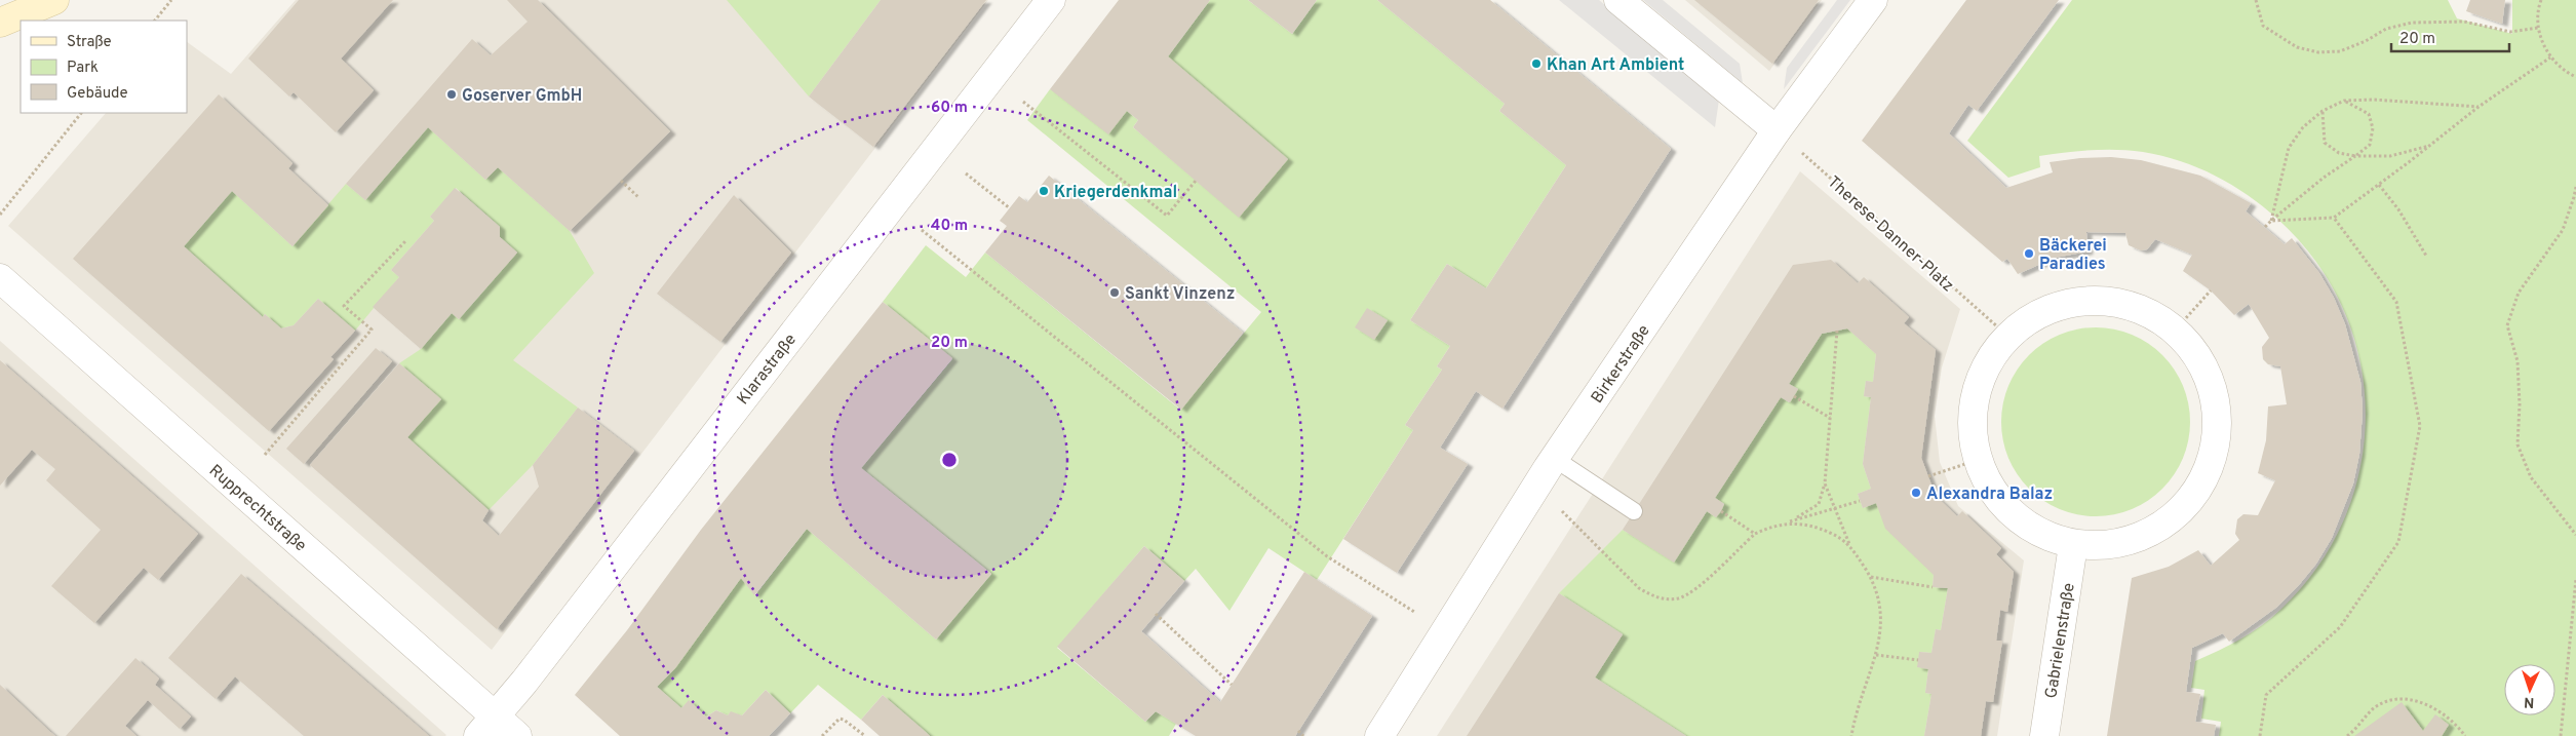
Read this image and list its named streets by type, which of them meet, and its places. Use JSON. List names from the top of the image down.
{
  "streets": {
    "street": [
      "Birkerstraße",
      "Klarastraße",
      "Rupprechtstraße",
      "Gabrielenstraße"
    ],
    "path": ["Therese-Danner-Platz"]
  },
  "crossings": [
    ["Therese-Danner-Platz", "Birkerstraße"],
    ["Klarastraße", "Rupprechtstraße"]
  ],
  "places": [
    "Khan Art Ambient",
    "Goserver GmbH",
    "Kriegerdenkmal",
    "Bäckerei Paradies",
    "Sankt Vinzenz",
    "Alexandra Balaz"
  ],
  "legend": ["Straße", "Park", "Gebäude"],
  "scale_bar": "20 m",
  "north": "bottom",
  "rings": ["60 m", "40 m", "20 m"]
}
